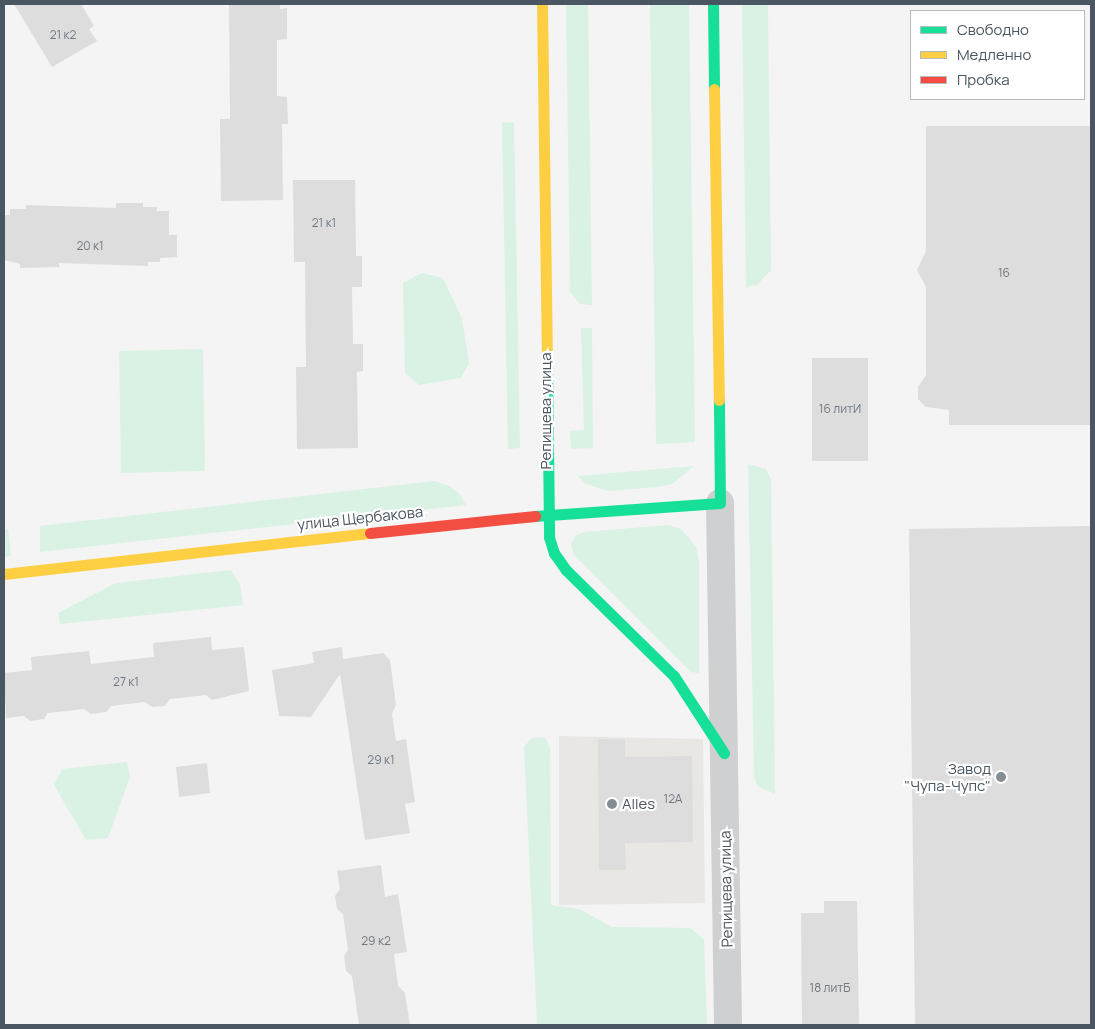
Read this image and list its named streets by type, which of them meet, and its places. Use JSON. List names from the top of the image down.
{
  "streets": {
    "street": ["Репищева улица", "улица Щербакова"]
  },
  "crossings": [
    ["Репищева улица", "улица Щербакова"]
  ],
  "places": ["Завод \"Чупа-Чупс\"", "Alles"],
  "house_numbers": [
    "21 к2",
    "21 к1",
    "20 к1",
    "16",
    "16 литИ",
    "27 к1",
    "29 к1",
    "12А",
    "29 к2",
    "18 литБ"
  ],
  "legend": ["Свободно", "Медленно", "Пробка"]
}
